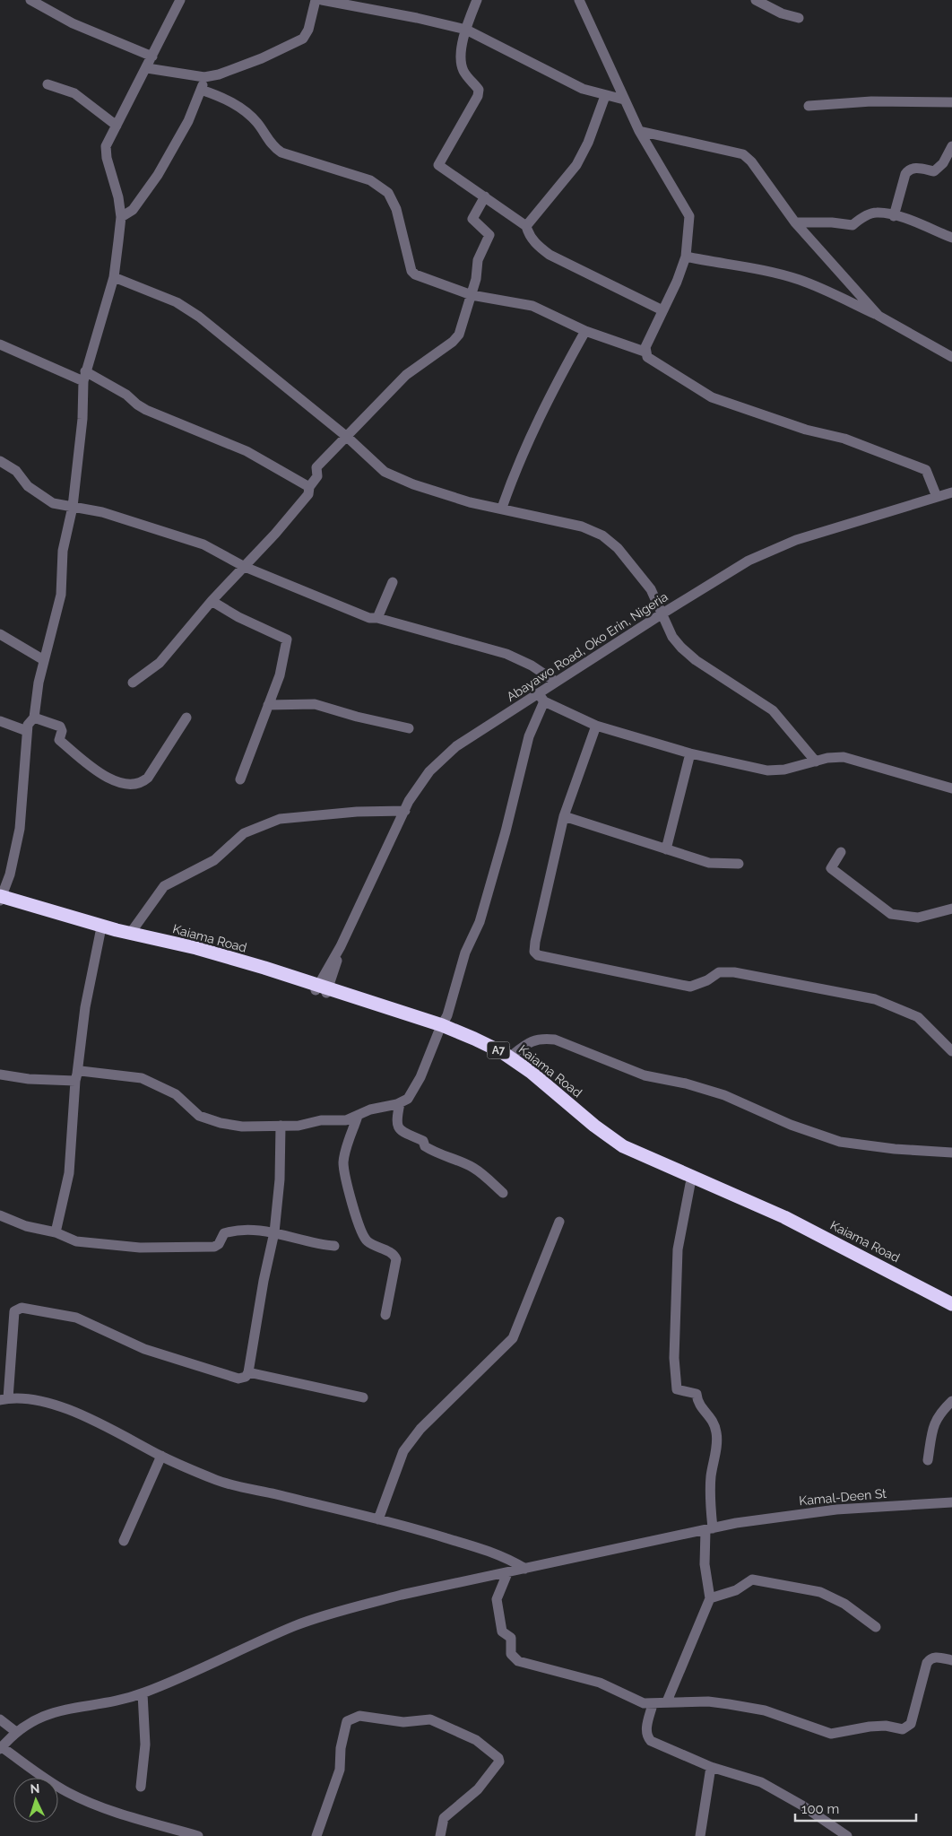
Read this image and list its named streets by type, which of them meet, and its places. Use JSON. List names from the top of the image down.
{
  "streets": {
    "highway": ["Kaiama Road", "A7"],
    "street": ["Abayawo Road, Oko Erin, Nigeria", "Kamal-Deen St"]
  },
  "crossings": [
    ["Abayawo Road, Oko Erin, Nigeria", "Kaiama Road"]
  ],
  "scale_bar": "100 m",
  "north": "top"
}
